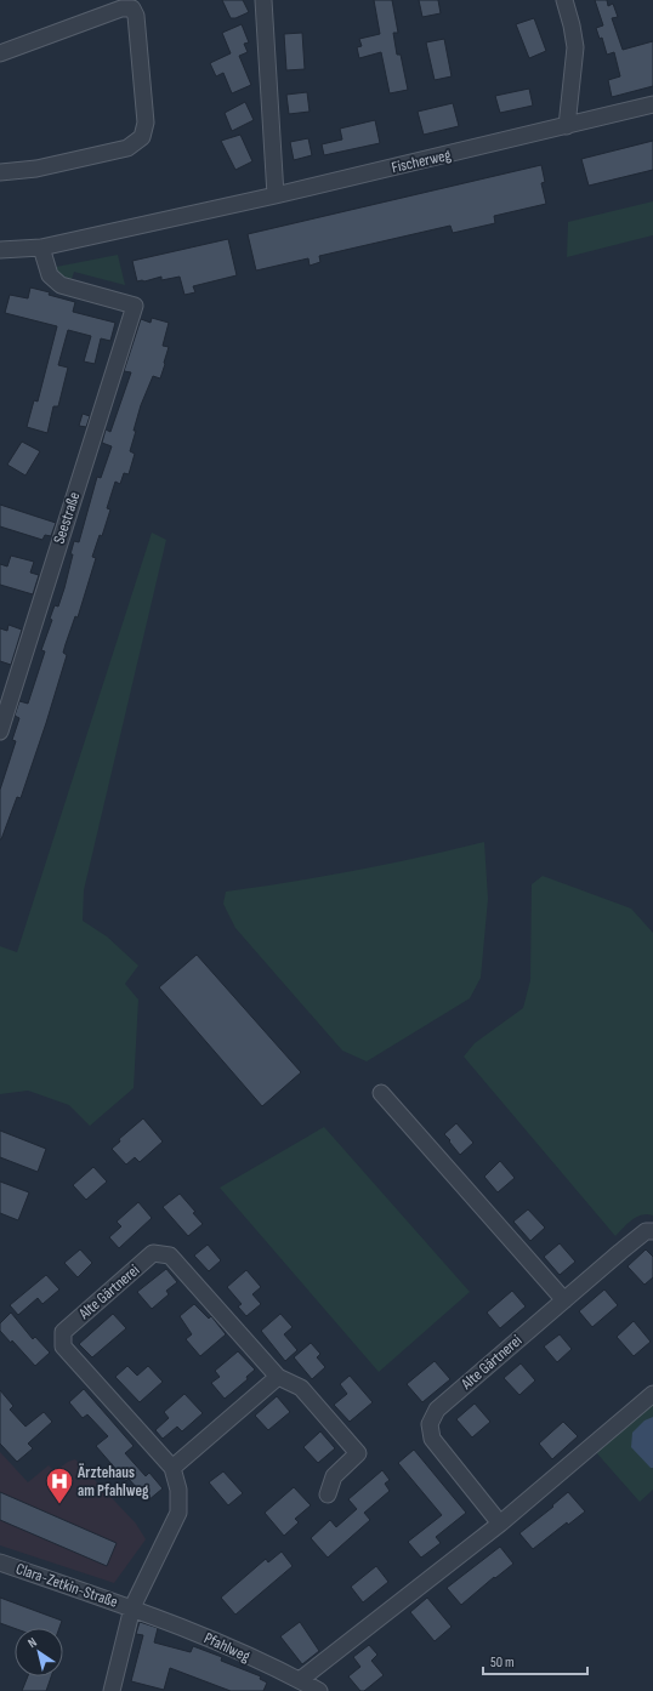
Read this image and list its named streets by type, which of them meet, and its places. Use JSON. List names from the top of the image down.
{
  "streets": {
    "street": [
      "Fischerweg",
      "Seestraße",
      "Alte Gärtnerei",
      "Clara-Zetkin-Straße",
      "Pfahlweg"
    ]
  },
  "crossings": [
    ["Fischerweg", "Seestraße"],
    ["Alte Gärtnerei", "Clara-Zetkin-Straße"],
    ["Alte Gärtnerei", "Pfahlweg"],
    ["Clara-Zetkin-Straße", "Pfahlweg"]
  ],
  "places": {
    "hospital": ["Ärztehaus am Pfahlweg"]
  },
  "scale_bar": "50 m",
  "north": "top left"
}
